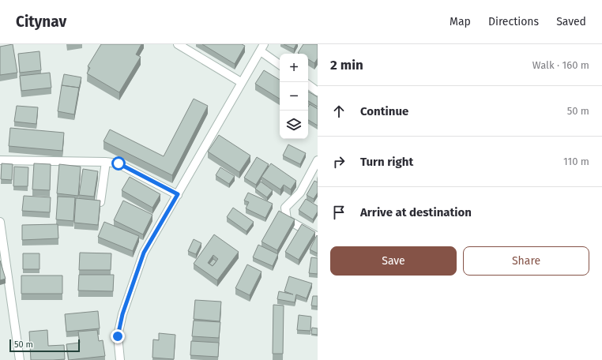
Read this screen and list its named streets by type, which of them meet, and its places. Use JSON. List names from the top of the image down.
{
  "scale_bar": "50 m",
  "page": {
    "header": "Citynav",
    "nav": ["Map", "Directions", "Saved"],
    "heading": ["2 min", "Walk · 160 m"],
    "map_buttons": ["+", "−"],
    "list": [
      ["Continue", "50 m"],
      ["Turn right", "110 m"],
      "Arrive at destination"
    ],
    "buttons": ["Save", "Share"],
    "scale": "50 m"
  }
}
